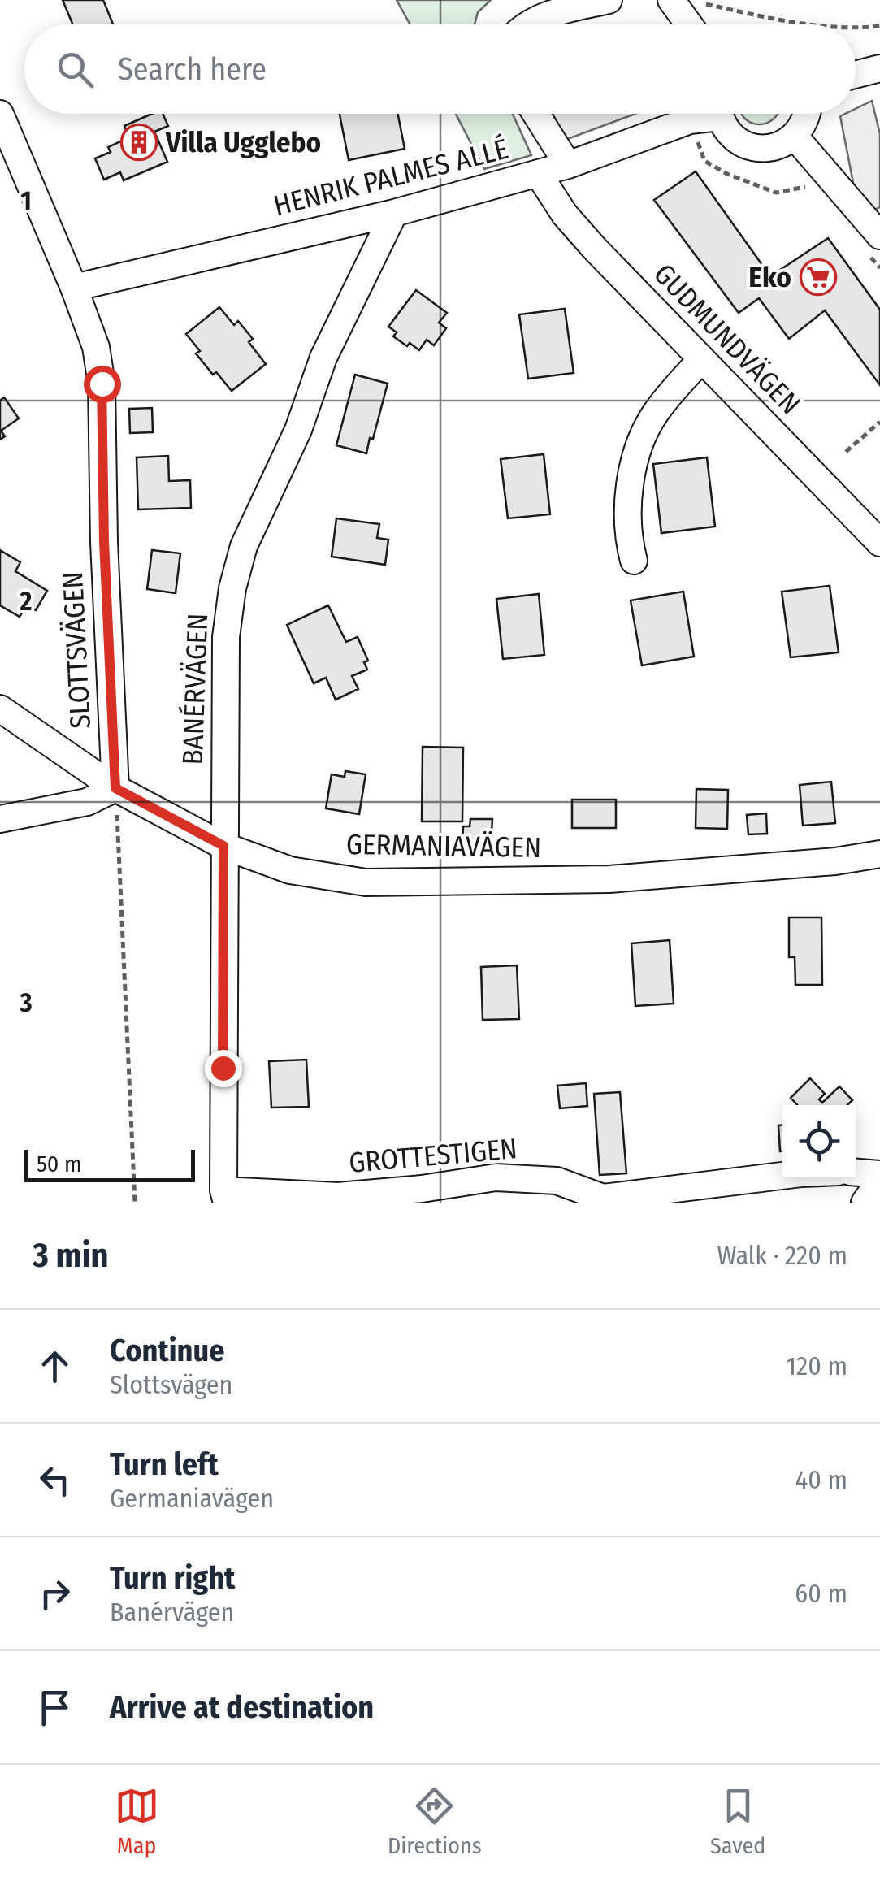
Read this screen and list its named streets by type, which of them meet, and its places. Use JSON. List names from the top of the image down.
{
  "streets": {
    "street": [
      "HENRIK PALMES ALLÉ",
      "GUDMUNDVÄGEN",
      "SLOTTSVÄGEN",
      "BANÉRVÄGEN",
      "GERMANIAVÄGEN",
      "GROTTESTIGEN"
    ]
  },
  "crossings": [
    ["HENRIK PALMES ALLÉ", "GUDMUNDVÄGEN"],
    ["HENRIK PALMES ALLÉ", "SLOTTSVÄGEN"],
    ["HENRIK PALMES ALLÉ", "BANÉRVÄGEN"],
    ["SLOTTSVÄGEN", "GERMANIAVÄGEN"],
    ["BANÉRVÄGEN", "GERMANIAVÄGEN"],
    ["BANÉRVÄGEN", "GROTTESTIGEN"]
  ],
  "places": {
    "building": ["Villa Ugglebo"],
    "supermarket": ["Eko"]
  },
  "scale_bar": "50 m",
  "page": {
    "search": "Search here",
    "scale": "50 m",
    "heading": ["3 min", "Walk · 220 m"],
    "list": [
      ["Continue", "Slottsvägen", "120 m"],
      ["Turn left", "Germaniavägen", "40 m"],
      ["Turn right", "Banérvägen", "60 m"],
      "Arrive at destination"
    ],
    "nav": ["Map", "Directions", "Saved"]
  },
  "grid": {
    "rows": ["1", "2", "3"]
  }
}
